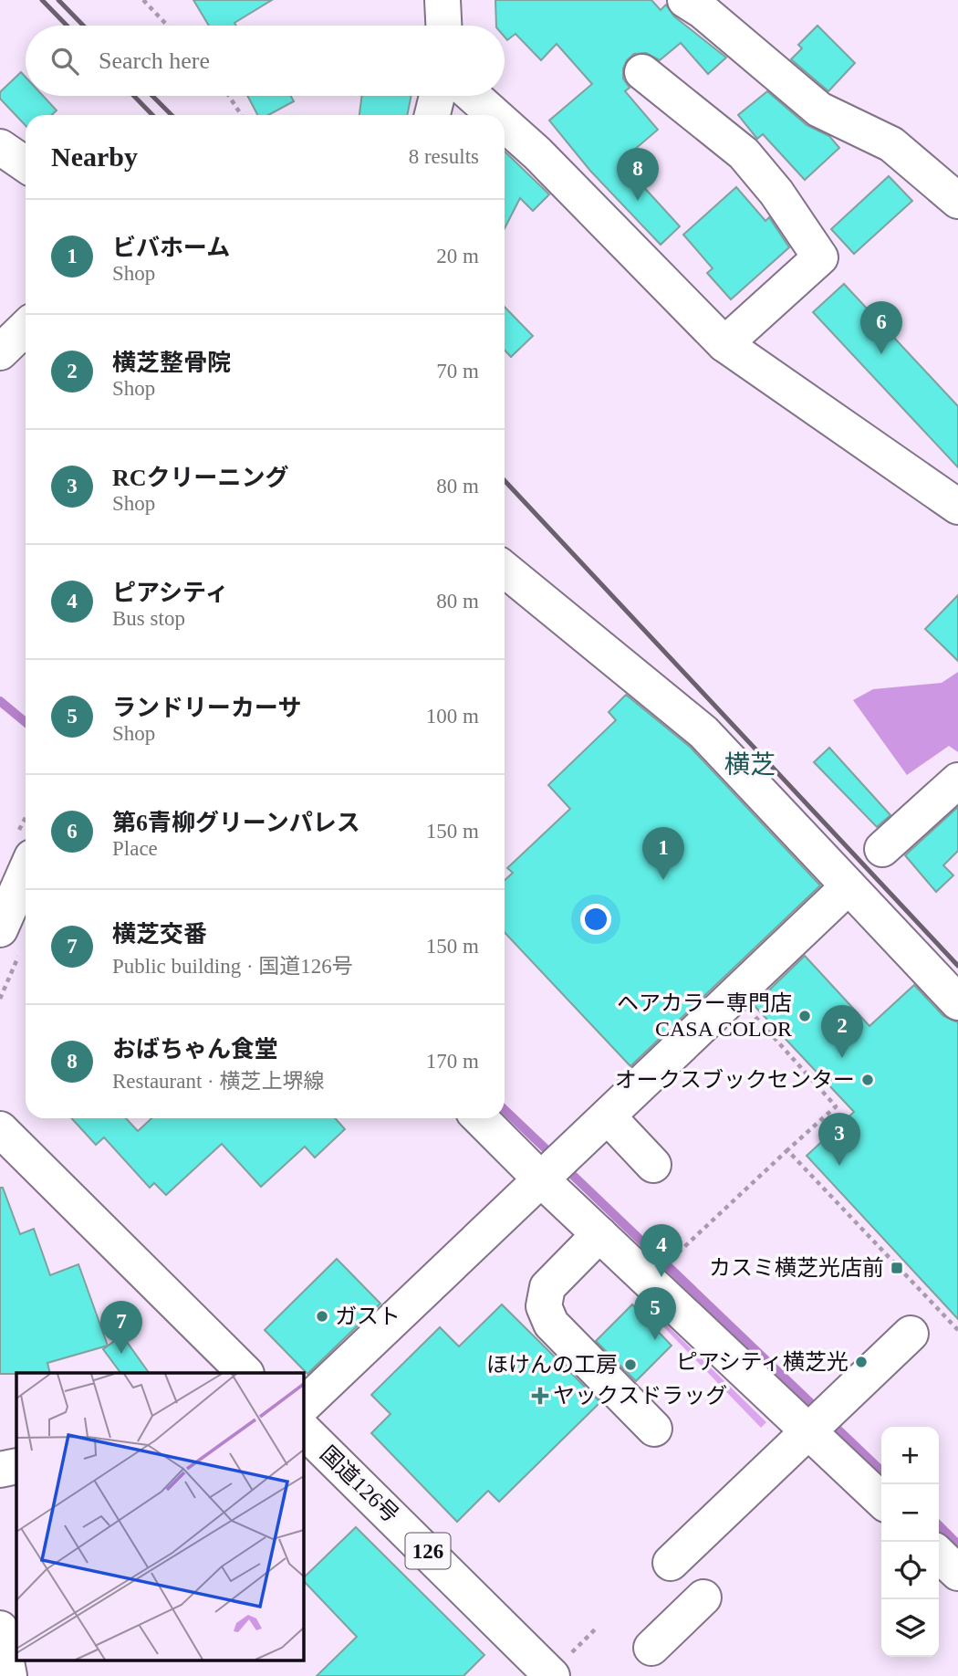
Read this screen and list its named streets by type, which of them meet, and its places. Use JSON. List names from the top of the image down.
{
  "streets": {
    "main road": ["国道126号", "126"]
  },
  "districts": ["横芝"],
  "places": {
    "other": [
      "ヘアカラー専門店 CASA COLOR",
      "オークスブックセンター",
      "ガスト",
      "ピアシティ横芝光",
      "ほけんの工房"
    ],
    "transit": ["カスミ横芝光店前"],
    "health": ["ヤックスドラッグ"]
  },
  "page": {
    "search": "Search here",
    "heading": ["Nearby", "8 results"],
    "pins": [
      "8",
      "6",
      "1",
      "2",
      "3",
      "4",
      "5",
      "7"
    ],
    "list": [
      {
        "mark": "1",
        "name": "ビバホーム",
        "note": "Shop",
        "value": "20 m"
      },
      {
        "mark": "2",
        "name": "横芝整骨院",
        "note": "Shop",
        "value": "70 m"
      },
      {
        "mark": "3",
        "name": "RCクリーニング",
        "note": "Shop",
        "value": "80 m"
      },
      {
        "mark": "4",
        "name": "ピアシティ",
        "note": "Bus stop",
        "value": "80 m"
      },
      {
        "mark": "5",
        "name": "ランドリーカーサ",
        "note": "Shop",
        "value": "100 m"
      },
      {
        "mark": "6",
        "name": "第6青柳グリーンパレス",
        "note": "Place",
        "value": "150 m"
      },
      {
        "mark": "7",
        "name": "横芝交番",
        "note": "Public building · 国道126号",
        "value": "150 m"
      },
      {
        "mark": "8",
        "name": "おばちゃん食堂",
        "note": "Restaurant · 横芝上堺線",
        "value": "170 m"
      }
    ],
    "map_buttons": ["+", "−"]
  }
}
